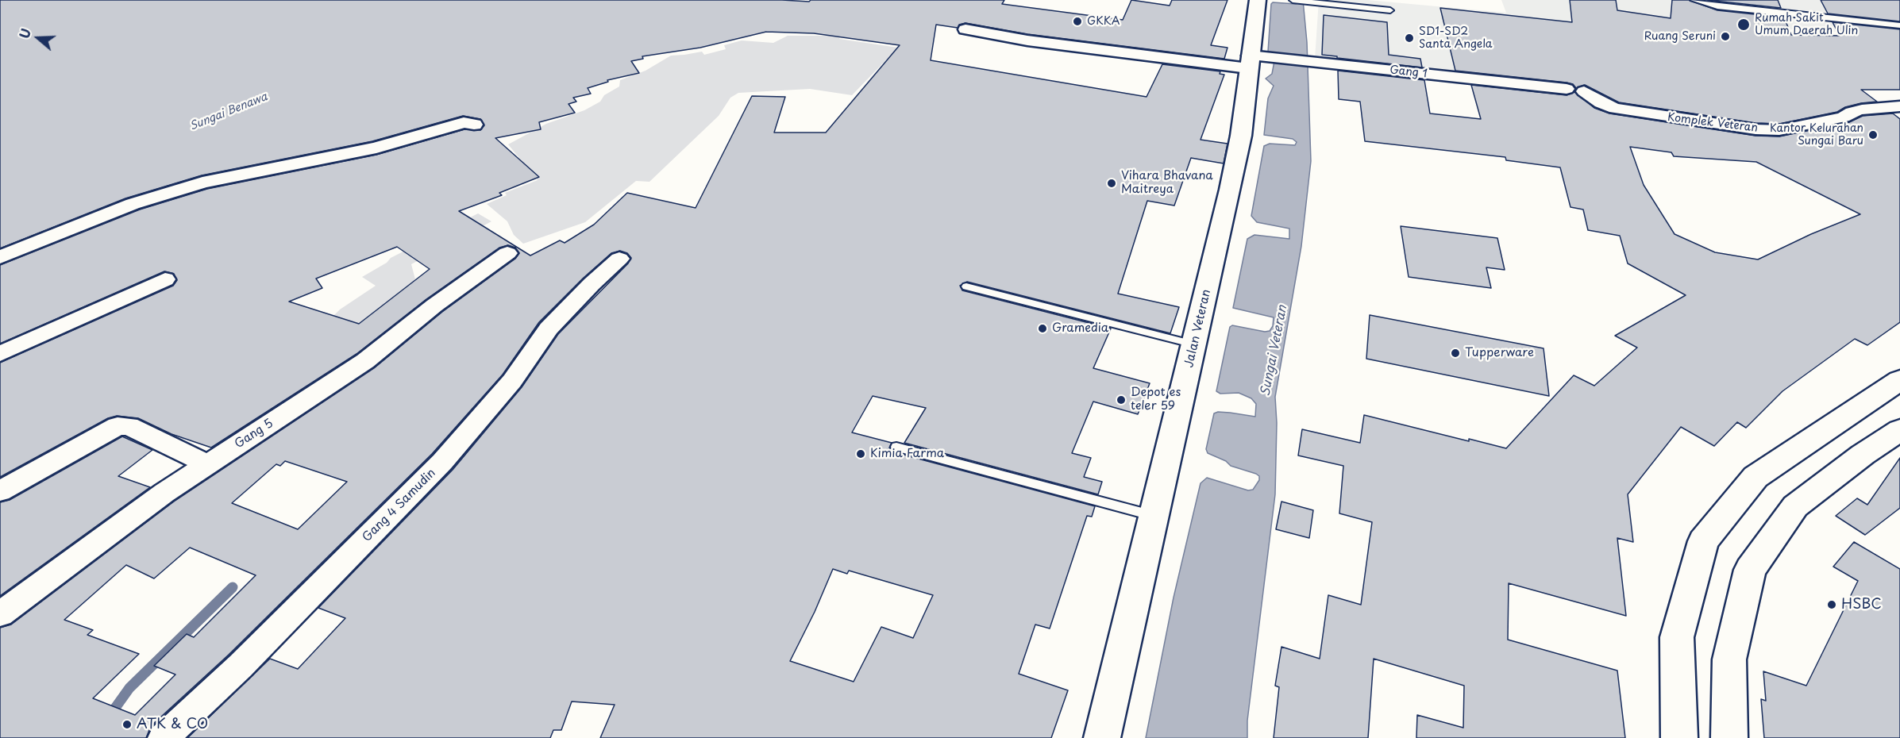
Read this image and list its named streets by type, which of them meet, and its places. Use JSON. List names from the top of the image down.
{
  "streets": {
    "main road": ["Jalan Veteran"],
    "street": [
      "Gang 1",
      "Komplek Veteran",
      "Gang 5",
      "Gang 4 Samudin"
    ]
  },
  "crossings": [
    ["Gang 1", "Jalan Veteran"]
  ],
  "water": ["Sungai Benawa", "Sungai Veteran"],
  "places": [
    "GKKA",
    "Rumah Sakit Umum Daerah Ulin",
    "Ruang Seruni",
    "SD1-SD2 Santa Angela",
    "Kantor Kelurahan Sungai Baru",
    "Vihara Bhavana Maitreya",
    "Gramedia",
    "Tupperware",
    "Depot es teler 59",
    "Kimia Farma",
    "HSBC",
    "ATK & CO"
  ],
  "north": "left"
}
